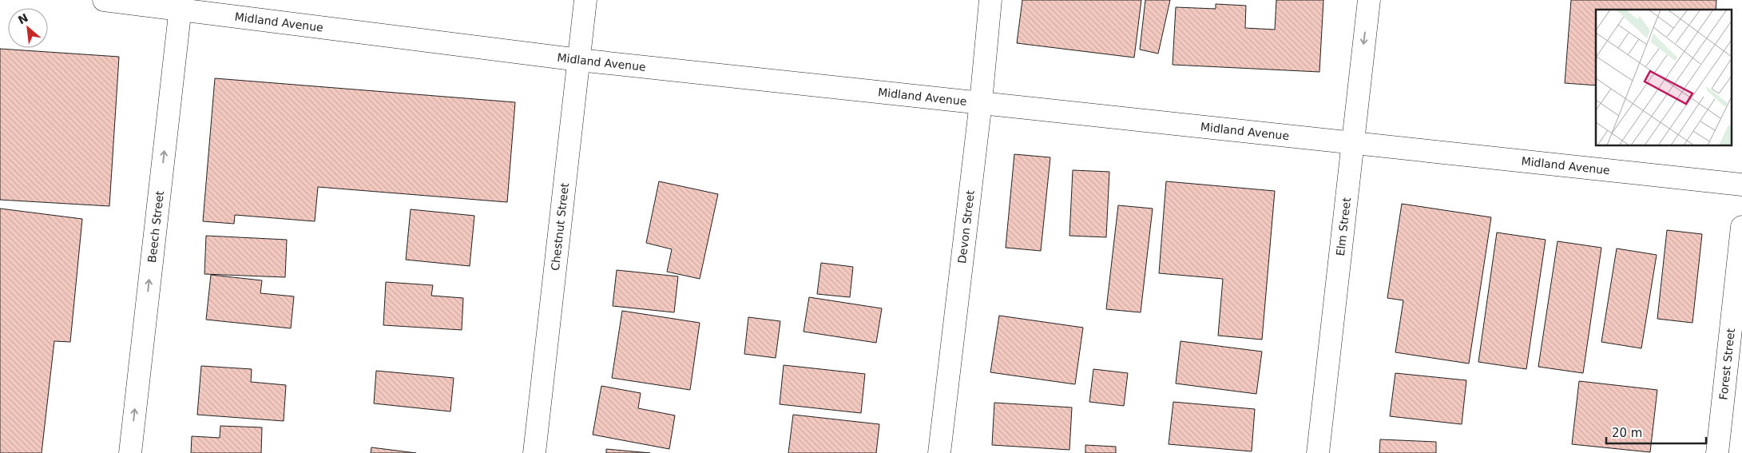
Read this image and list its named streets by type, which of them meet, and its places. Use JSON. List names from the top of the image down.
{
  "streets": {
    "street": [
      "Midland Avenue",
      "Beech Street",
      "Elm Street",
      "Chestnut Street",
      "Devon Street",
      "Forest Street"
    ]
  },
  "crossings": [
    ["Midland Avenue", "Beech Street"],
    ["Midland Avenue", "Elm Street"],
    ["Midland Avenue", "Chestnut Street"],
    ["Midland Avenue", "Devon Street"]
  ],
  "one_way": ["Beech Street"],
  "scale_bar": "20 m",
  "north": "top left"
}
